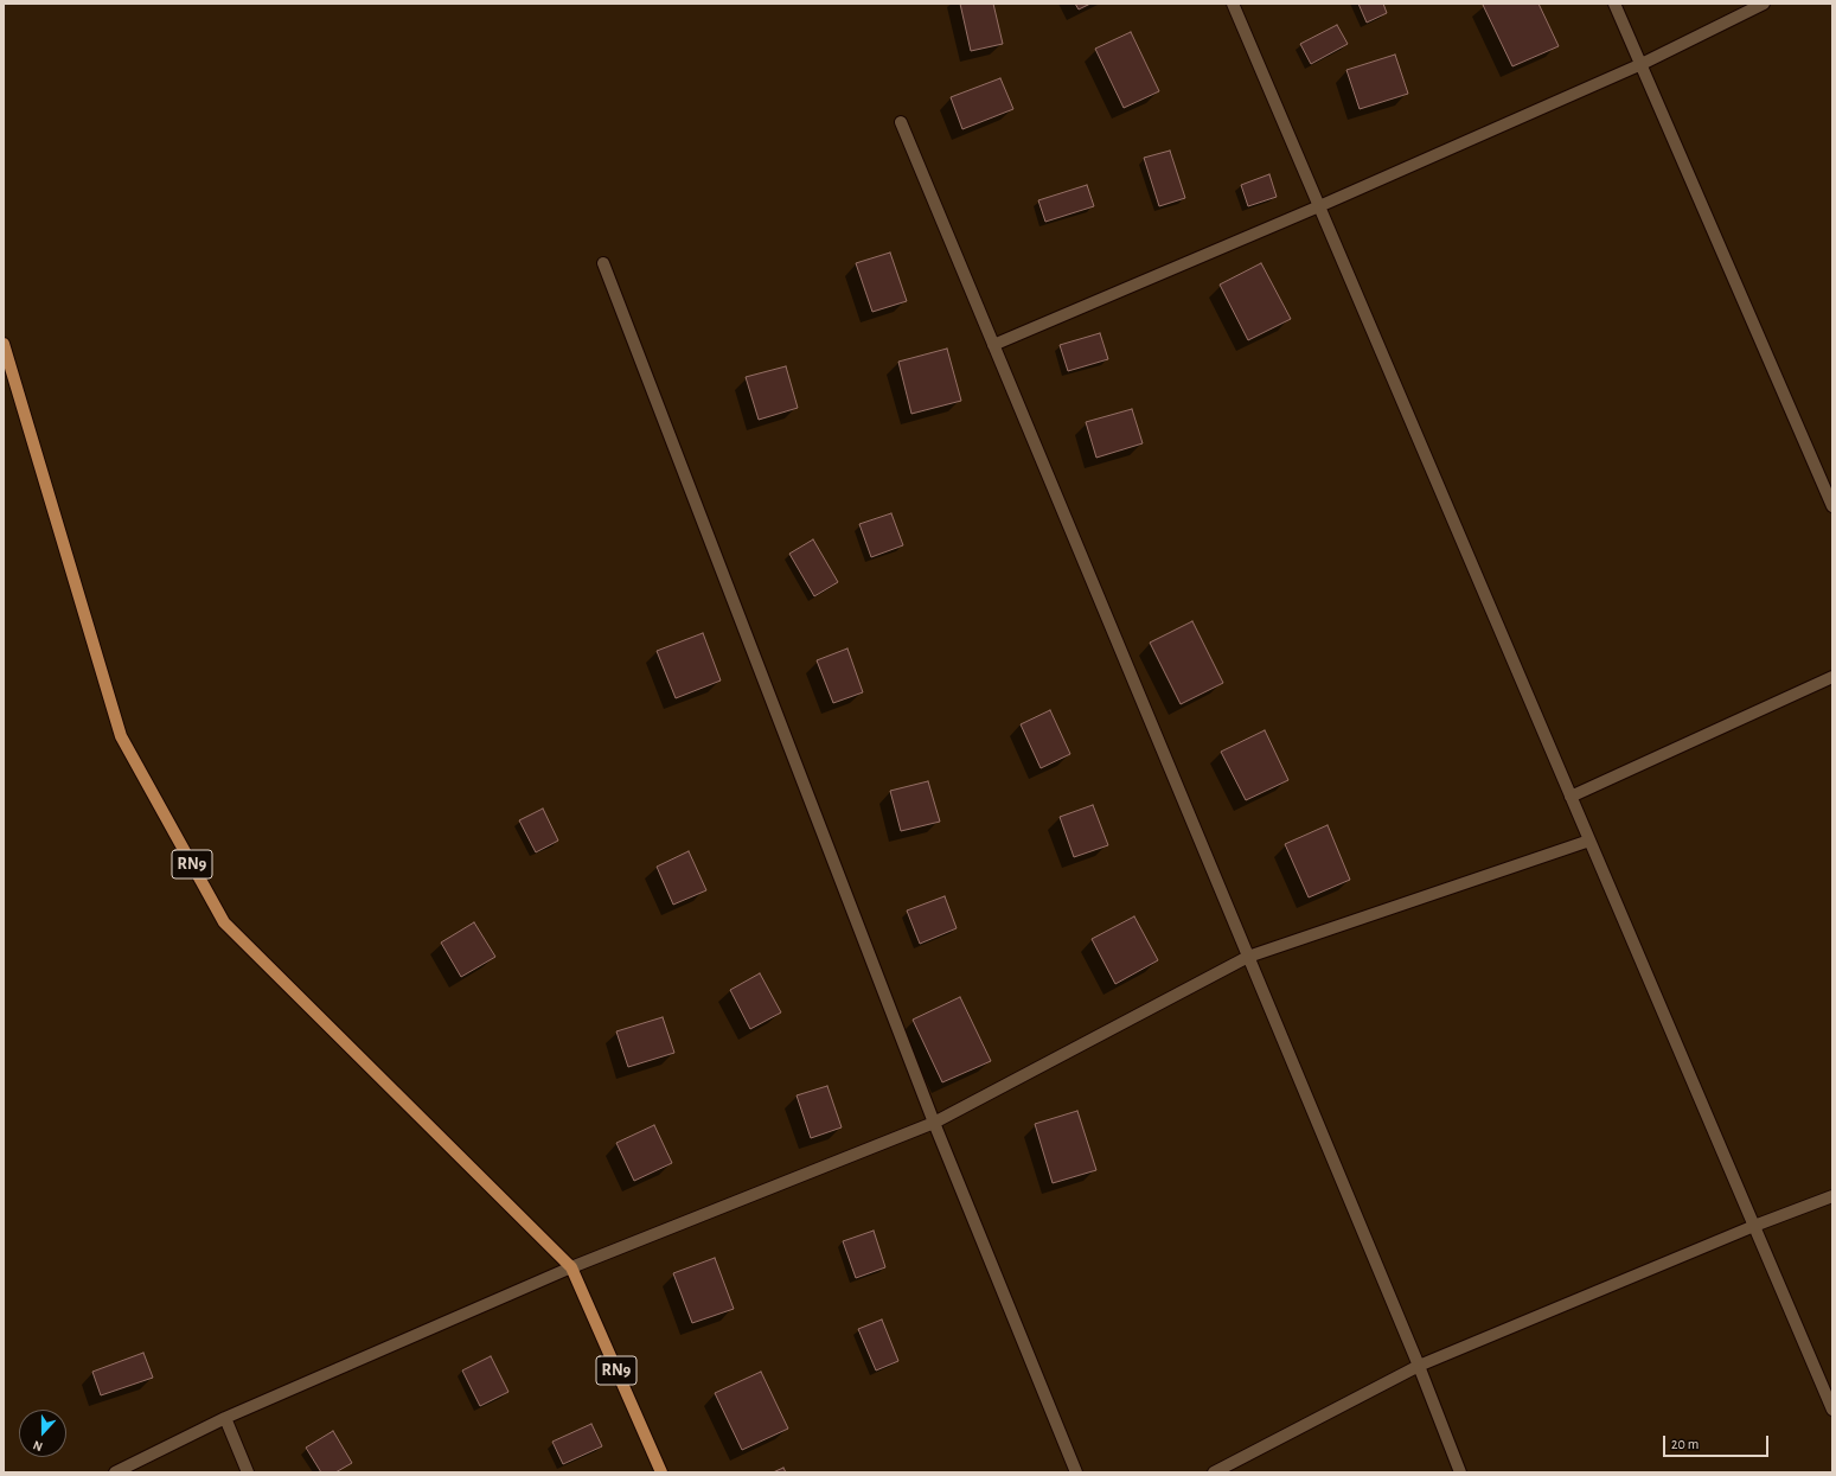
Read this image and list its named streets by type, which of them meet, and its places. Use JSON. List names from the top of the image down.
{
  "streets": {
    "main road": ["RN9"]
  },
  "scale_bar": "20 m",
  "north": "bottom"
}
